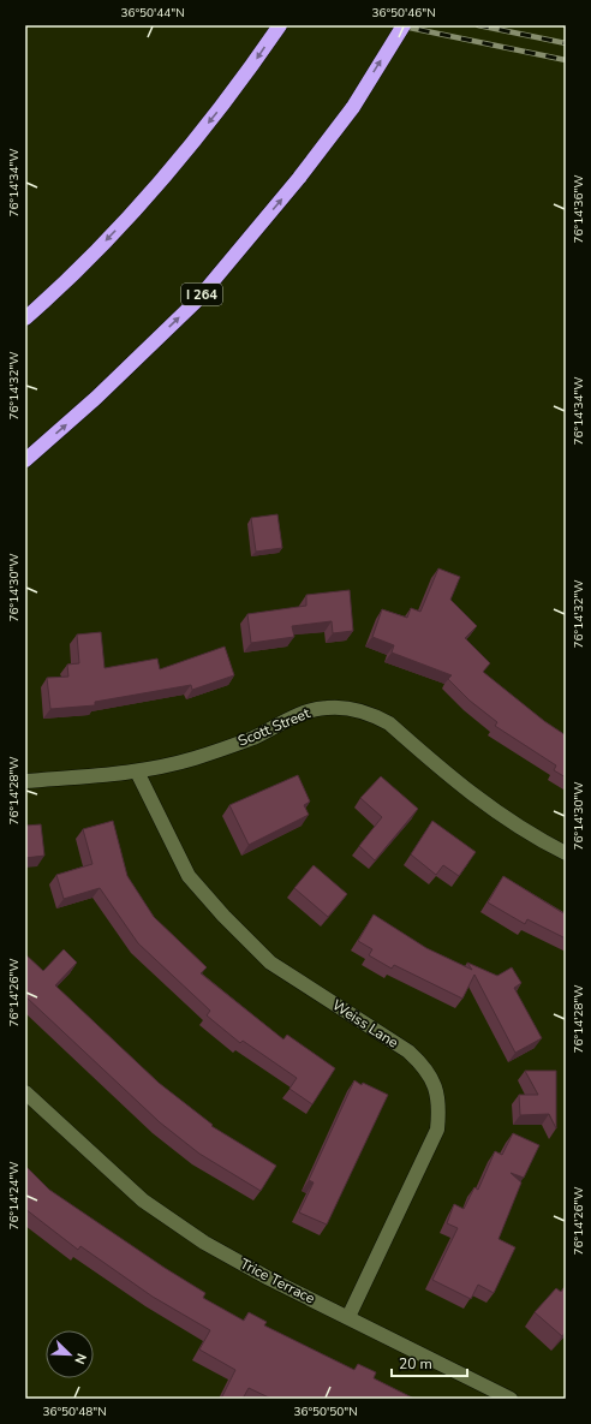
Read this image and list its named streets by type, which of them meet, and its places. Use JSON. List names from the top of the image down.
{
  "streets": {
    "highway": ["I 264"],
    "street": ["Scott Street", "Weiss Lane", "Trice Terrace"]
  },
  "crossings": [
    ["Scott Street", "Weiss Lane"],
    ["Weiss Lane", "Trice Terrace"]
  ],
  "scale_bar": "20 m",
  "north": "bottom right",
  "coordinates": [
    "36°50'44\"N",
    "36°50'46\"N",
    "76°14'34\"W",
    "76°14'36\"W",
    "76°14'32\"W",
    "76°14'30\"W",
    "76°14'28\"W",
    "76°14'26\"W",
    "76°14'24\"W",
    "36°50'48\"N",
    "36°50'50\"N"
  ]
}
